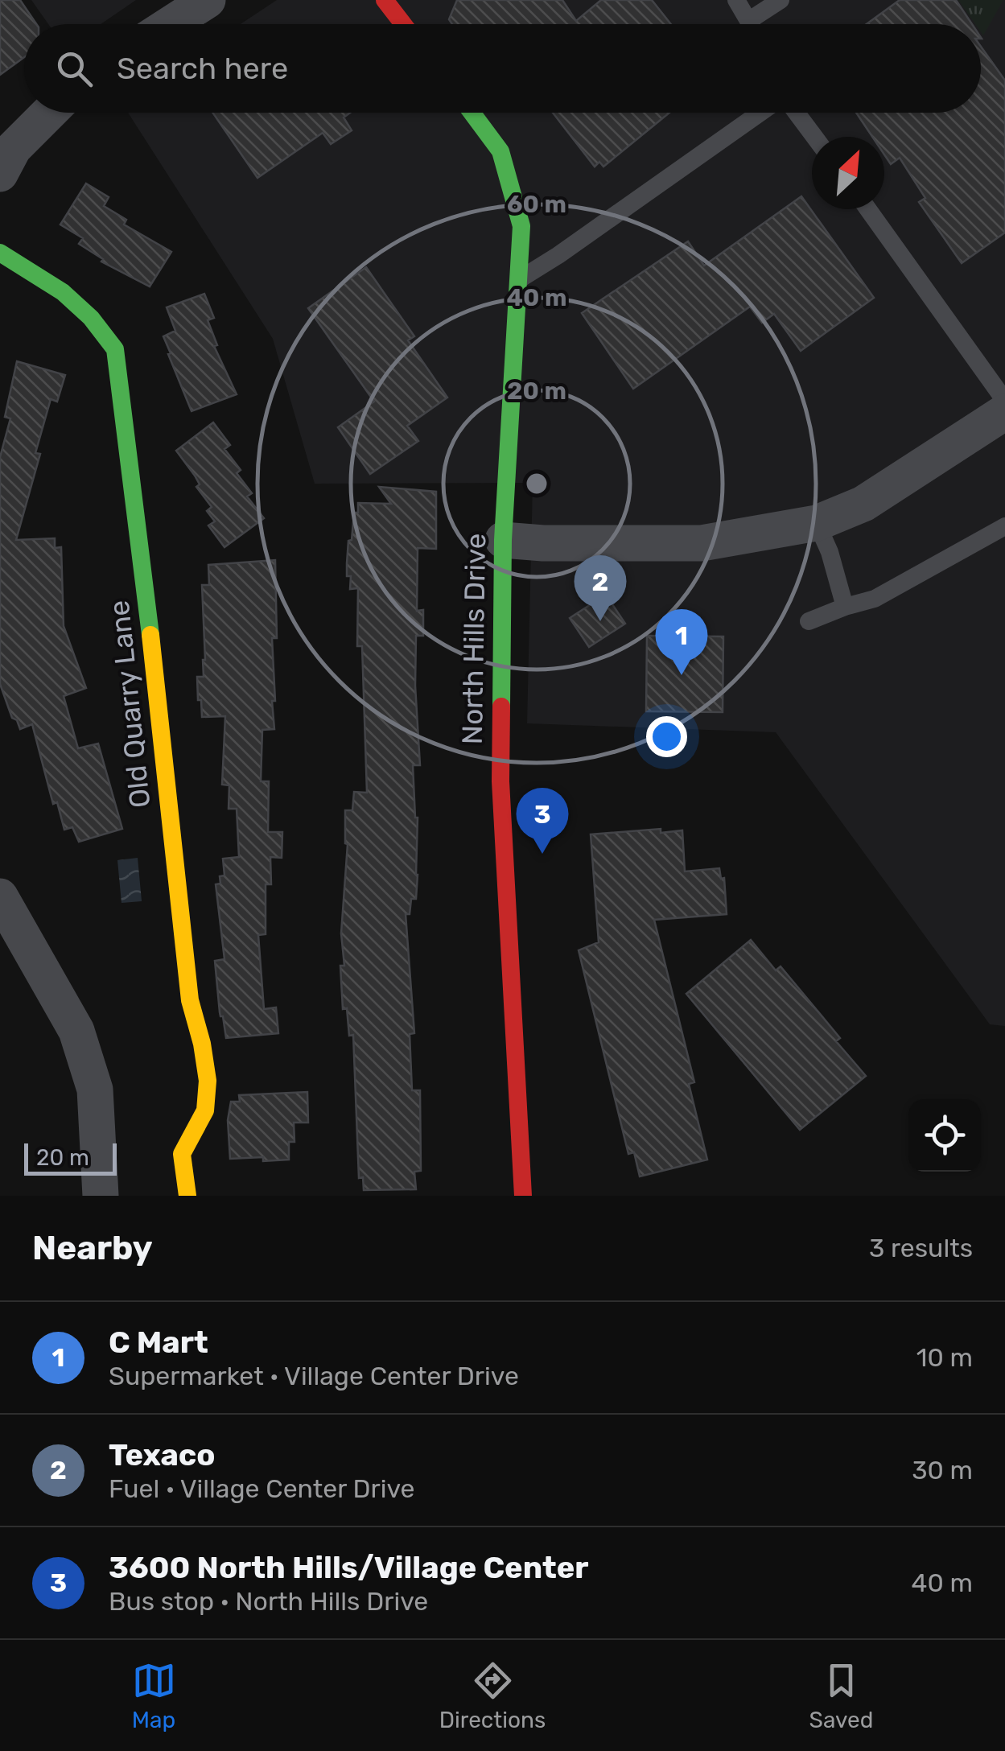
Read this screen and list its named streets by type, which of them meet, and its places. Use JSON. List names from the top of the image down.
{
  "streets": {
    "street": ["North Hills Drive", "Old Quarry Lane"]
  },
  "scale_bar": "20 m",
  "north": "top right",
  "page": {
    "search": "Search here",
    "pins": ["2", "1", "3"],
    "scale": "20 m",
    "heading": ["Nearby", "3 results"],
    "list": [
      {
        "mark": "1",
        "name": "C Mart",
        "note": "Supermarket · Village Center Drive",
        "value": "10 m"
      },
      {
        "mark": "2",
        "name": "Texaco",
        "note": "Fuel · Village Center Drive",
        "value": "30 m"
      },
      {
        "mark": "3",
        "name": "3600 North Hills/Village Center",
        "note": "Bus stop · North Hills Drive",
        "value": "40 m"
      }
    ],
    "nav": ["Map", "Directions", "Saved"]
  },
  "rings": ["60 m", "40 m", "20 m"]
}
